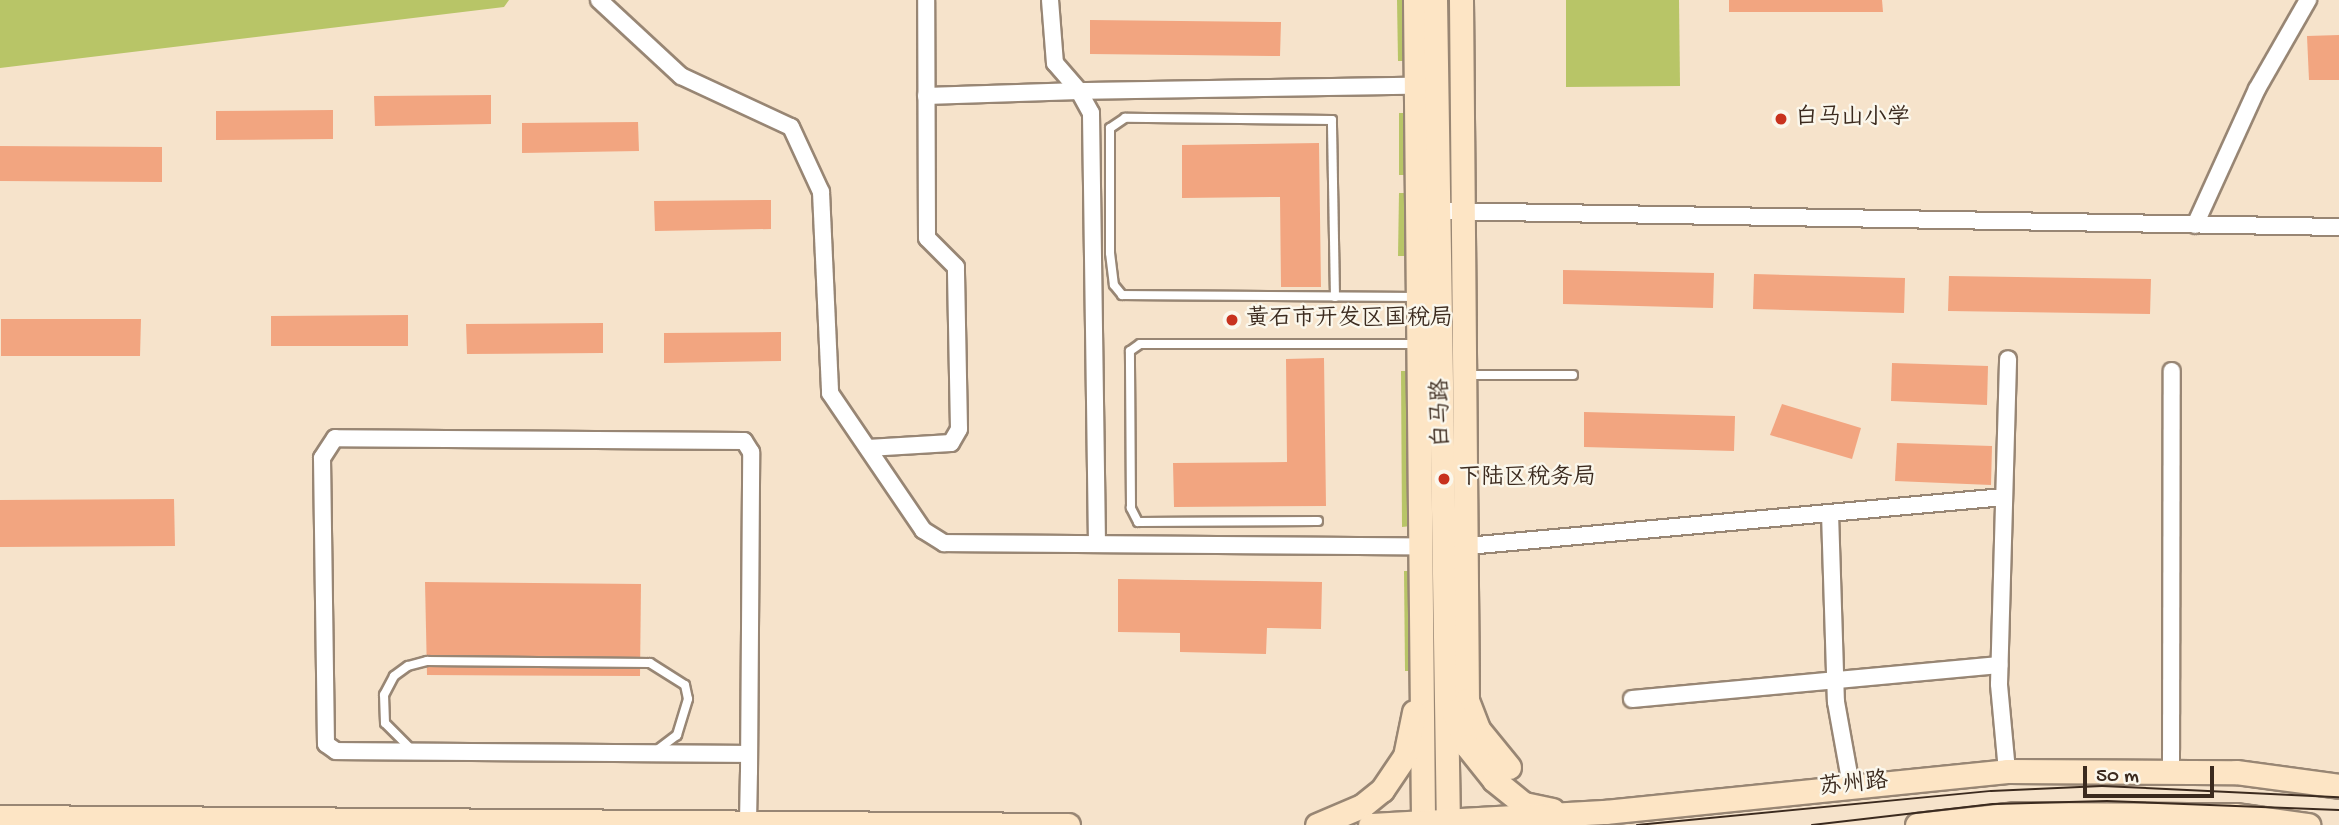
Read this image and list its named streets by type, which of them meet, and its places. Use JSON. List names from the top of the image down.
{
  "streets": {
    "main road": ["白马路", "苏州路"]
  },
  "crossings": [
    ["白马路", "苏州路"]
  ],
  "places": ["白马山小学", "黄石市开发区国税局", "下陆区税务局"],
  "scale_bar": "50 m"
}
